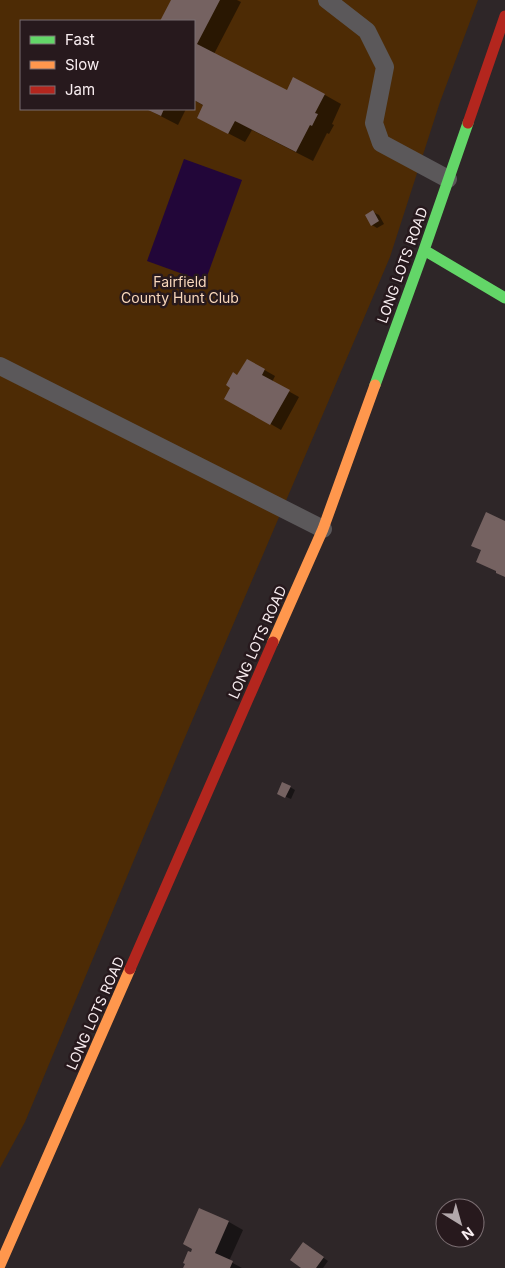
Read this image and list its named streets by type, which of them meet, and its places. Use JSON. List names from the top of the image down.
{
  "streets": {
    "main road": ["LONG LOTS ROAD"]
  },
  "parks": ["Fairfield County Hunt Club"],
  "legend": ["Fast", "Slow", "Jam"],
  "north": "bottom right"
}
